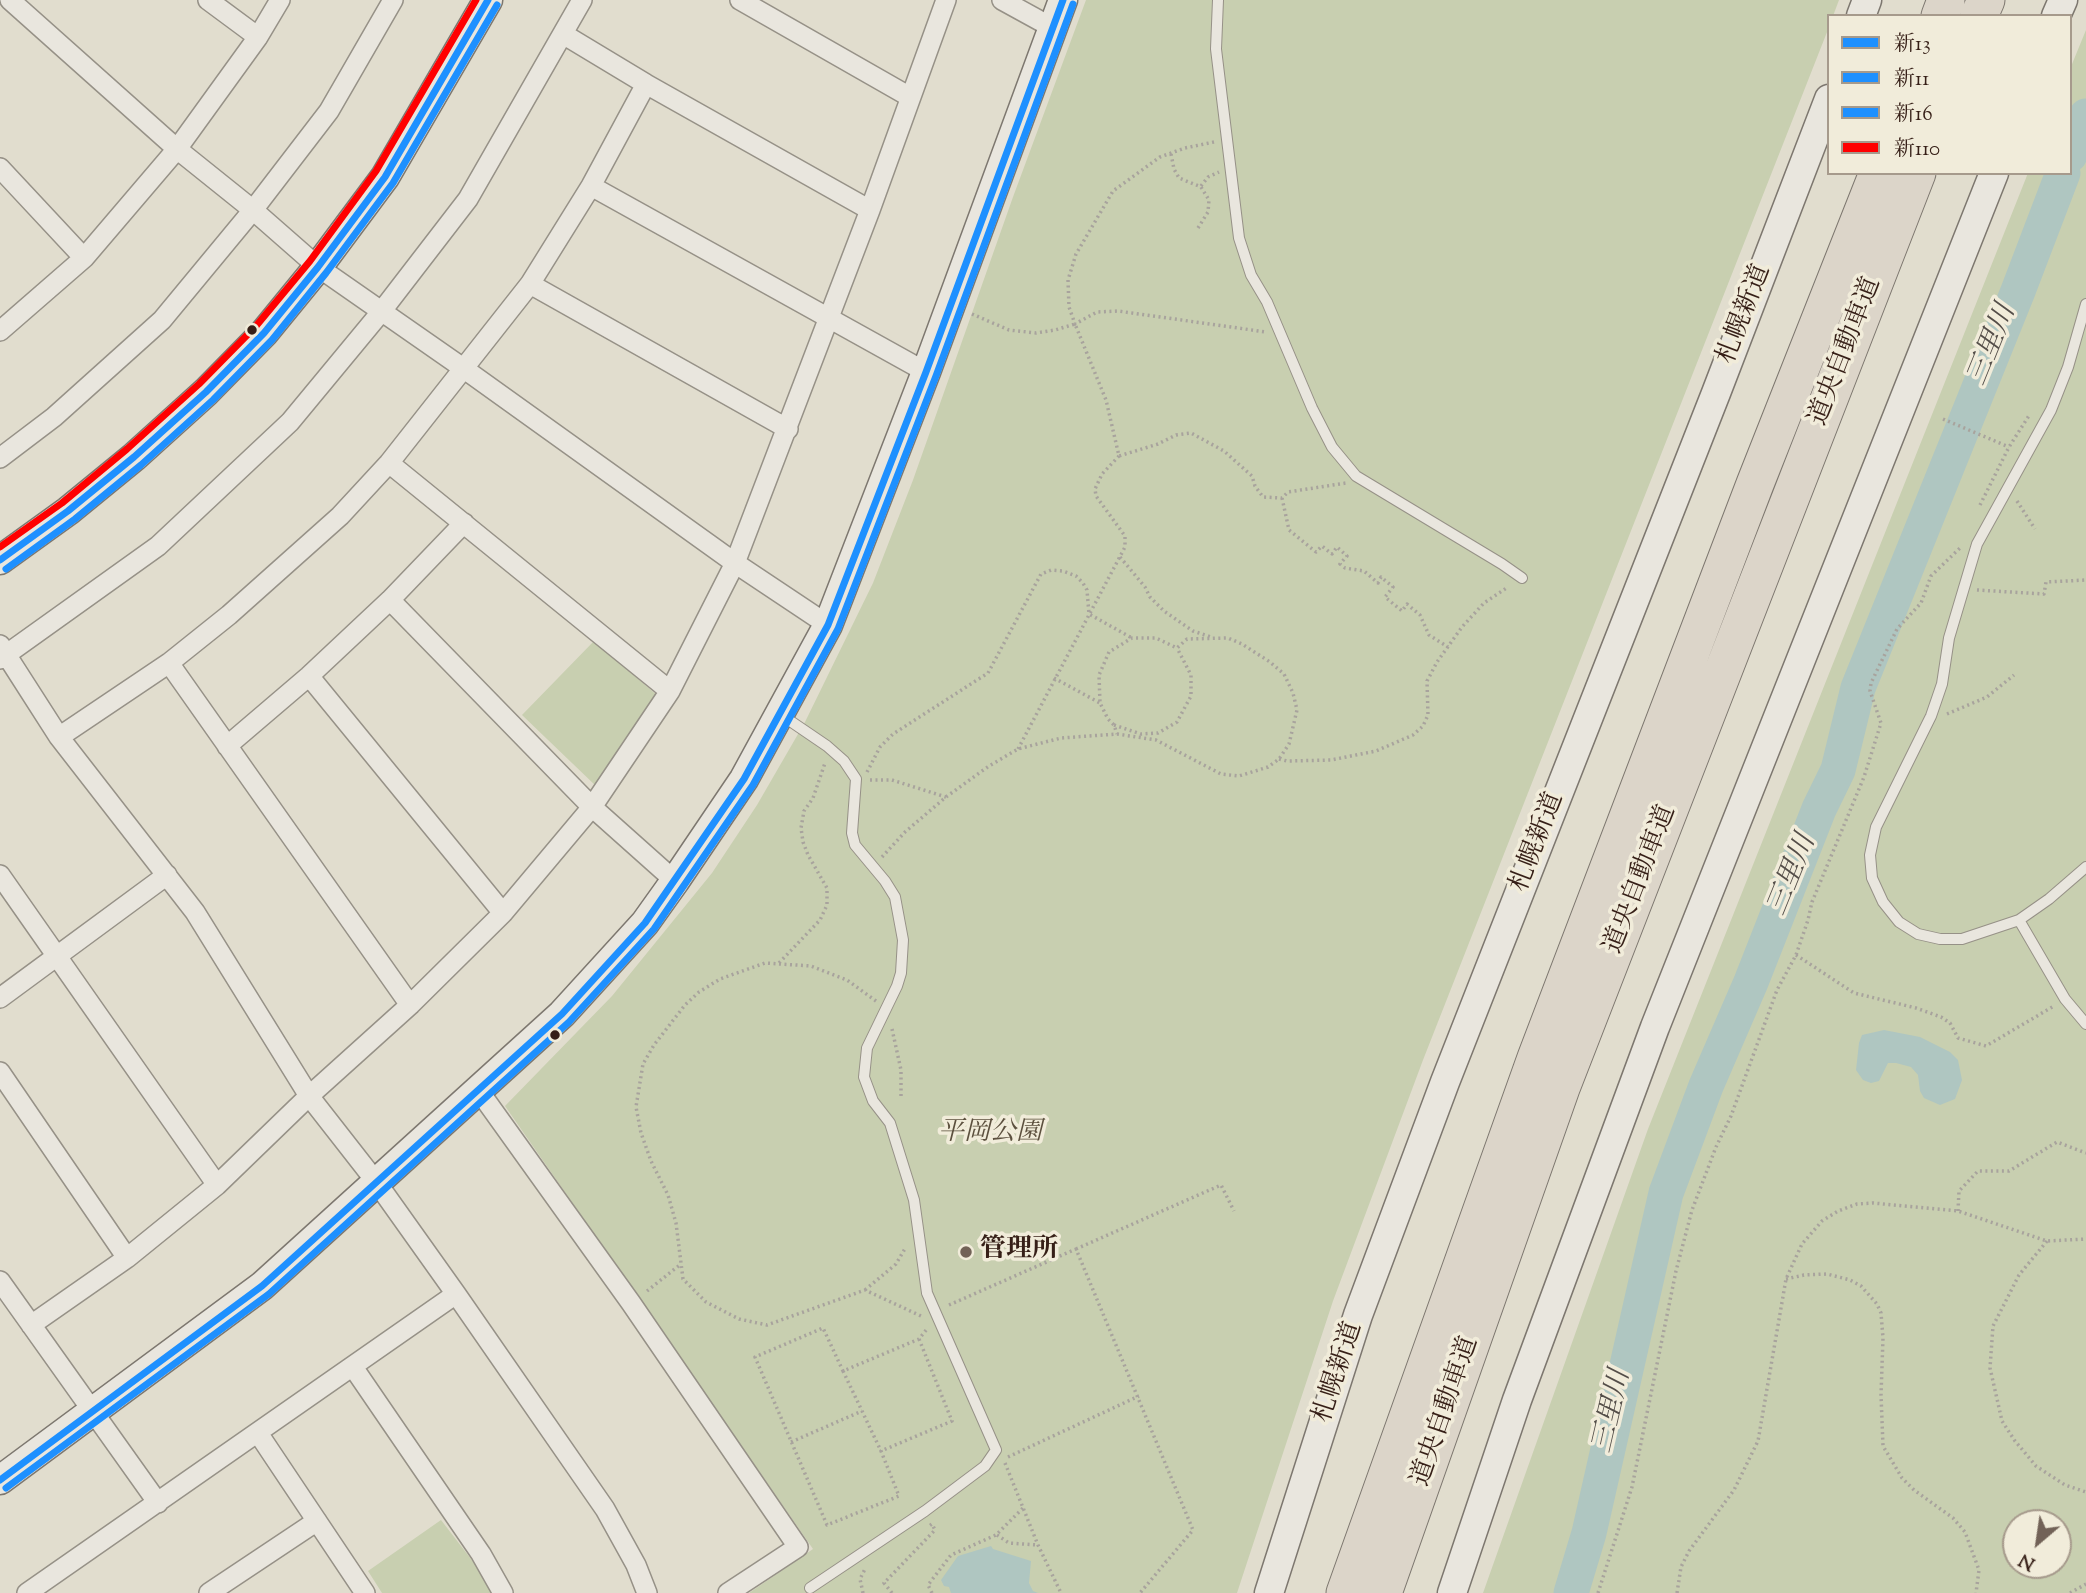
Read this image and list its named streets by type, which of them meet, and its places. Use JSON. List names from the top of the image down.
{
  "streets": {
    "highway": ["道央自動車道"],
    "street": ["札幌新道"]
  },
  "water": ["三里川"],
  "parks": ["平岡公園"],
  "places": ["管理所"],
  "lines": [
    "transit line 新13",
    "transit line 新110",
    "transit line 新11",
    "transit line 新16"
  ],
  "legend": [
    "新13",
    "新11",
    "新16",
    "新110"
  ],
  "north": "bottom left"
}
